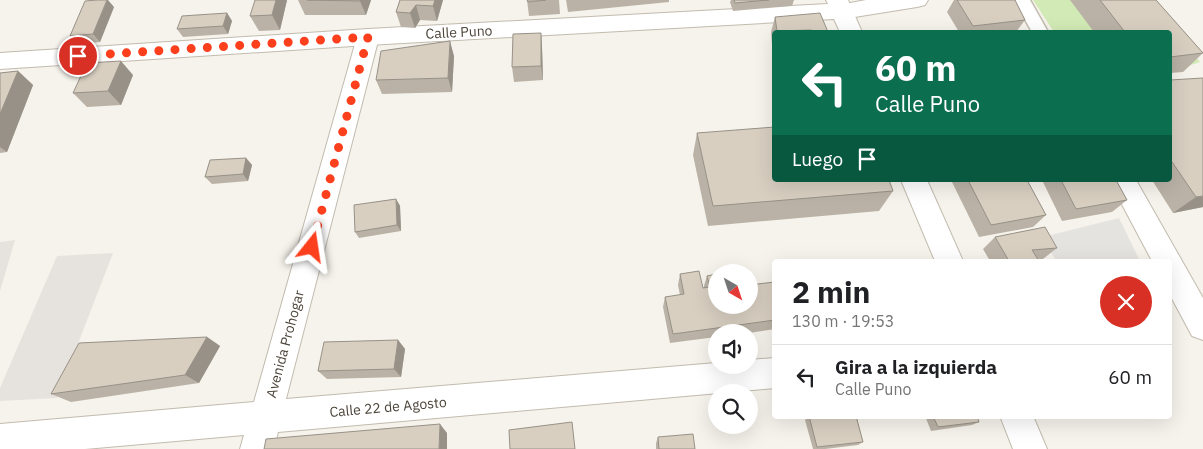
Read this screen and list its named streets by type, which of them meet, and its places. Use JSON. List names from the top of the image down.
{
  "streets": {
    "street": ["Calle Puno", "Avenida Prohogar", "Calle 22 de Agosto"]
  },
  "crossings": [
    ["Calle Puno", "Avenida Prohogar"],
    ["Avenida Prohogar", "Calle 22 de Agosto"]
  ],
  "north": "bottom right",
  "page": {
    "turn": ["60 m", "Calle Puno"],
    "then": "Luego",
    "heading": ["2 min", "130 m · 19:53"],
    "list": [
      {
        "name": "Gira a la izquierda",
        "note": "Calle Puno",
        "value": "60 m"
      }
    ]
  }
}
